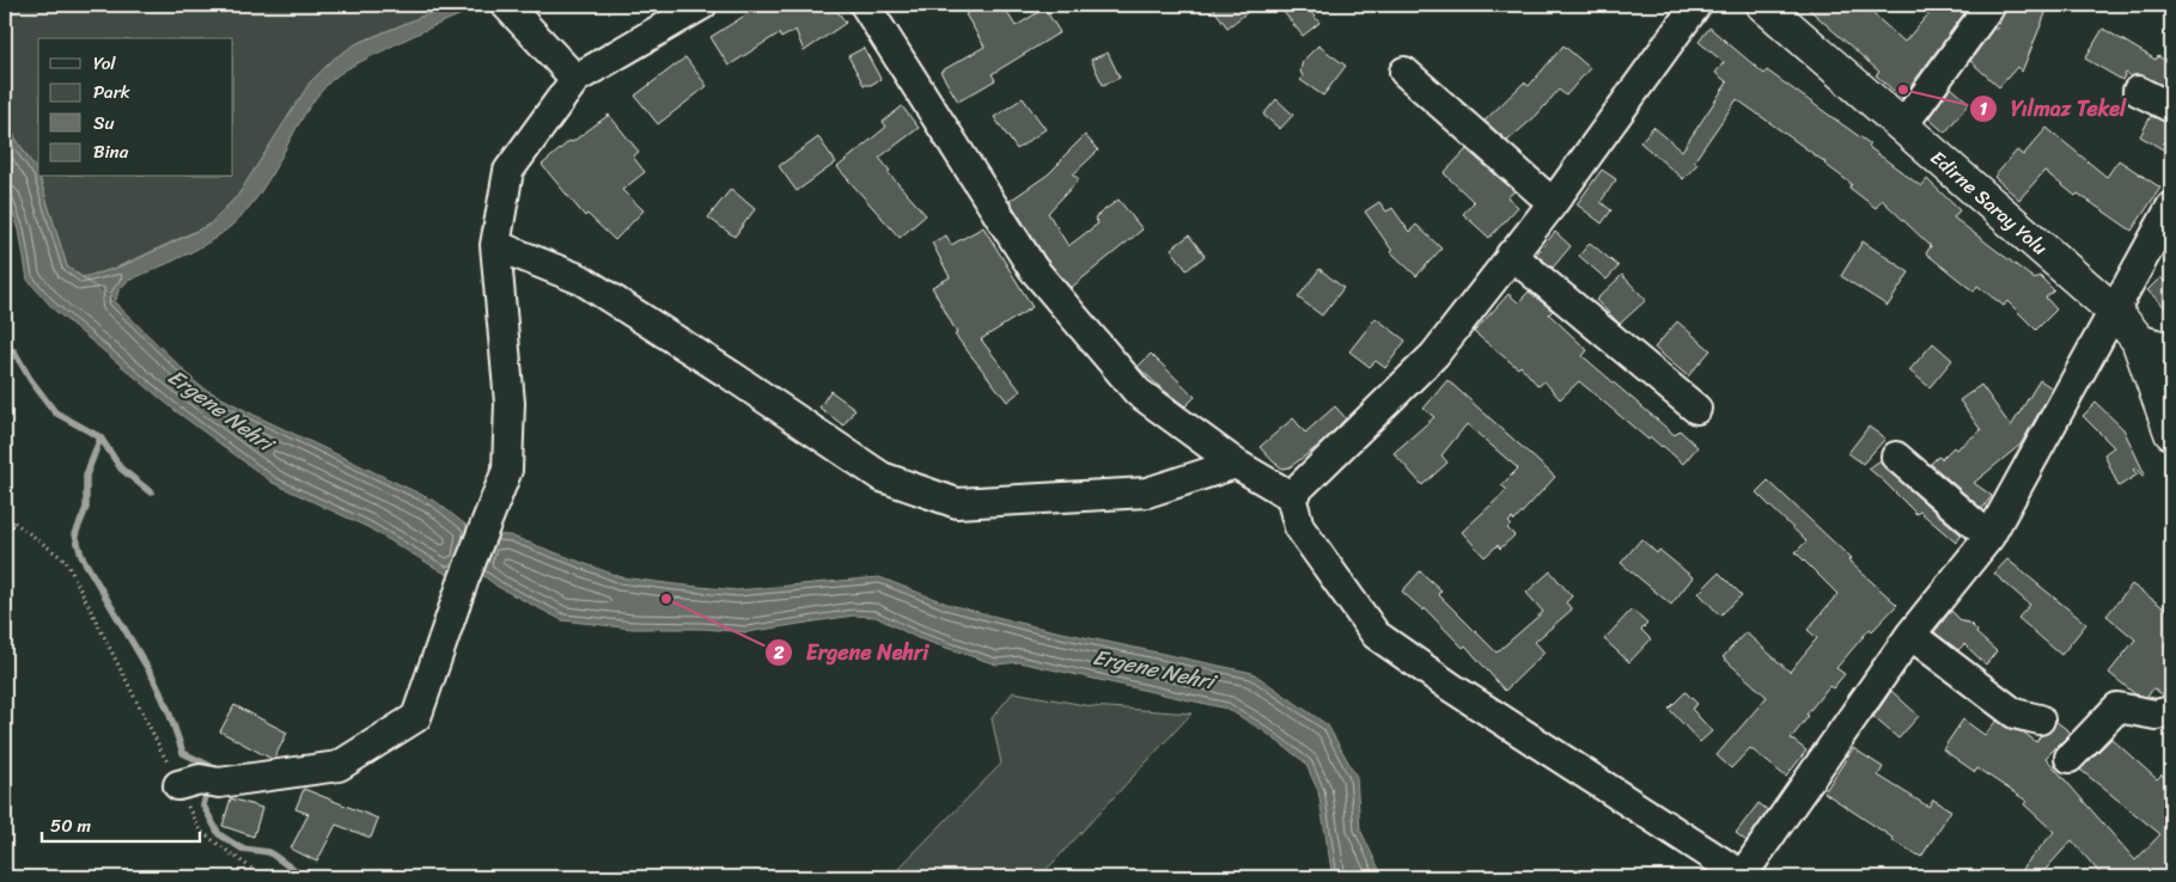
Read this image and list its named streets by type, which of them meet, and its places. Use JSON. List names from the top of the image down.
{
  "streets": {
    "main road": ["Edirne Saray Yolu"]
  },
  "water": ["Ergene Nehri"],
  "places": ["Yılmaz Tekel", "Ergene Nehri"],
  "legend": [
    "Yol",
    "Park",
    "Su",
    "Bina"
  ],
  "scale_bar": "50 m"
}
